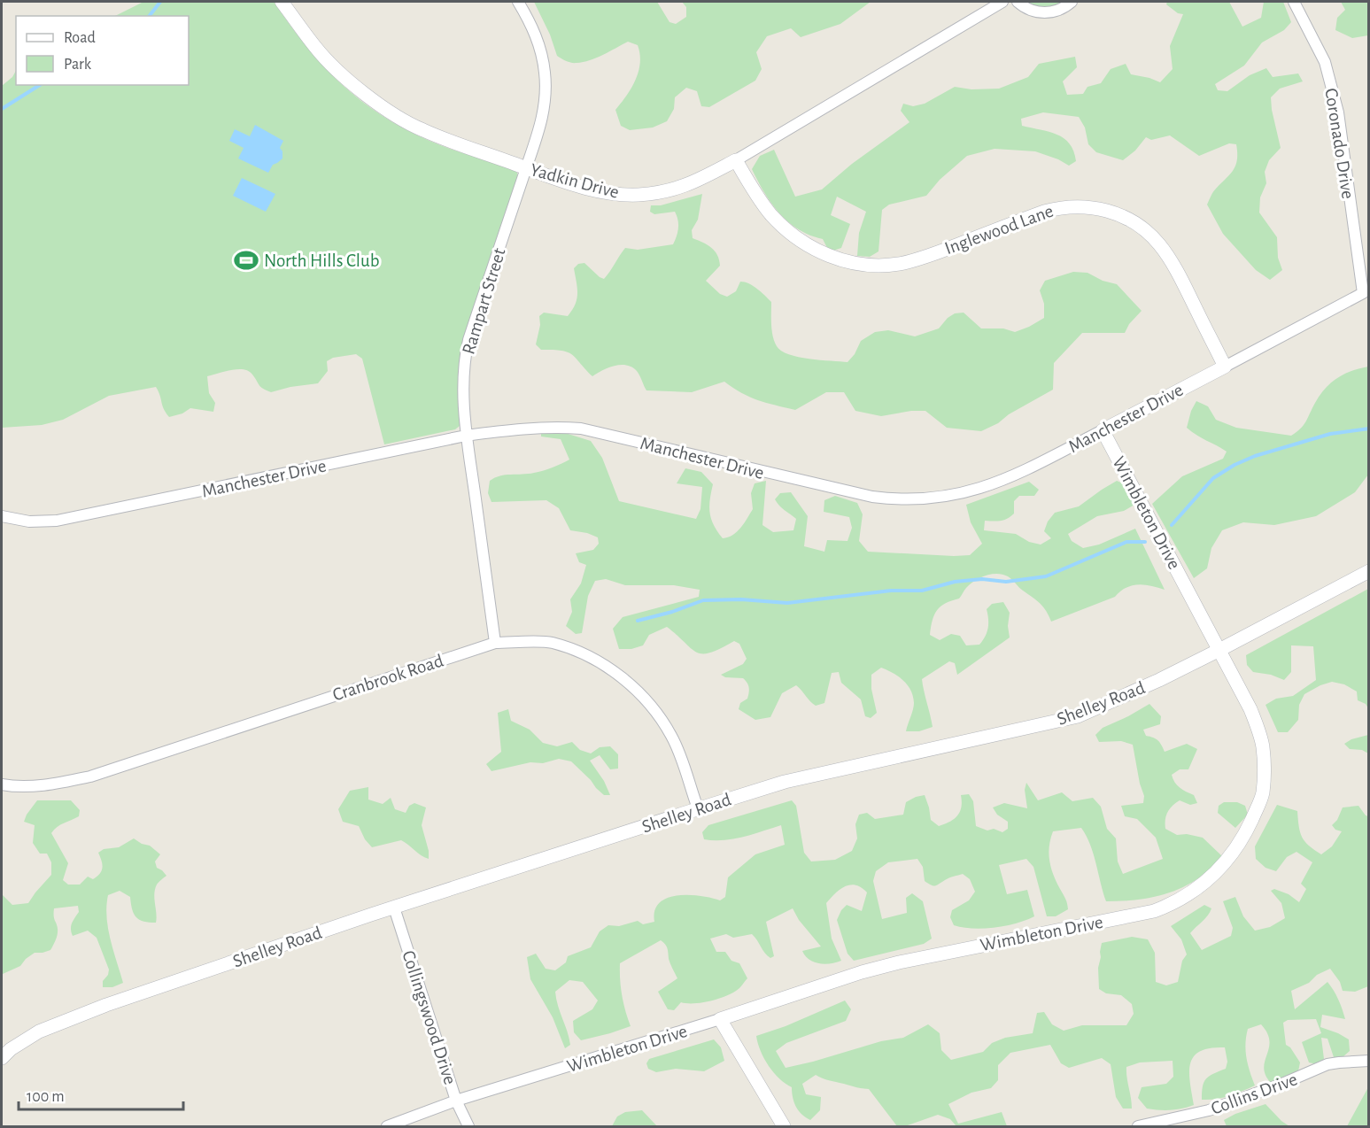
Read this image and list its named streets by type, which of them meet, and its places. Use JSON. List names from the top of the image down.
{
  "streets": {
    "street": [
      "Coronado Drive",
      "Yadkin Drive",
      "Inglewood Lane",
      "Rampart Street",
      "Manchester Drive",
      "Wimbleton Drive",
      "Cranbrook Road",
      "Shelley Road",
      "Collingswood Drive",
      "Collins Drive"
    ]
  },
  "crossings": [
    ["Coronado Drive", "Manchester Drive"],
    ["Yadkin Drive", "Inglewood Lane"],
    ["Yadkin Drive", "Rampart Street"],
    ["Inglewood Lane", "Manchester Drive"],
    ["Rampart Street", "Manchester Drive"],
    ["Rampart Street", "Cranbrook Road"],
    ["Manchester Drive", "Wimbleton Drive"],
    ["Wimbleton Drive", "Shelley Road"],
    ["Wimbleton Drive", "Collingswood Drive"],
    ["Cranbrook Road", "Shelley Road"],
    ["Shelley Road", "Collingswood Drive"]
  ],
  "places": {
    "sports": ["North Hills Club"]
  },
  "legend": ["Road", "Park"],
  "scale_bar": "100 m"
}
